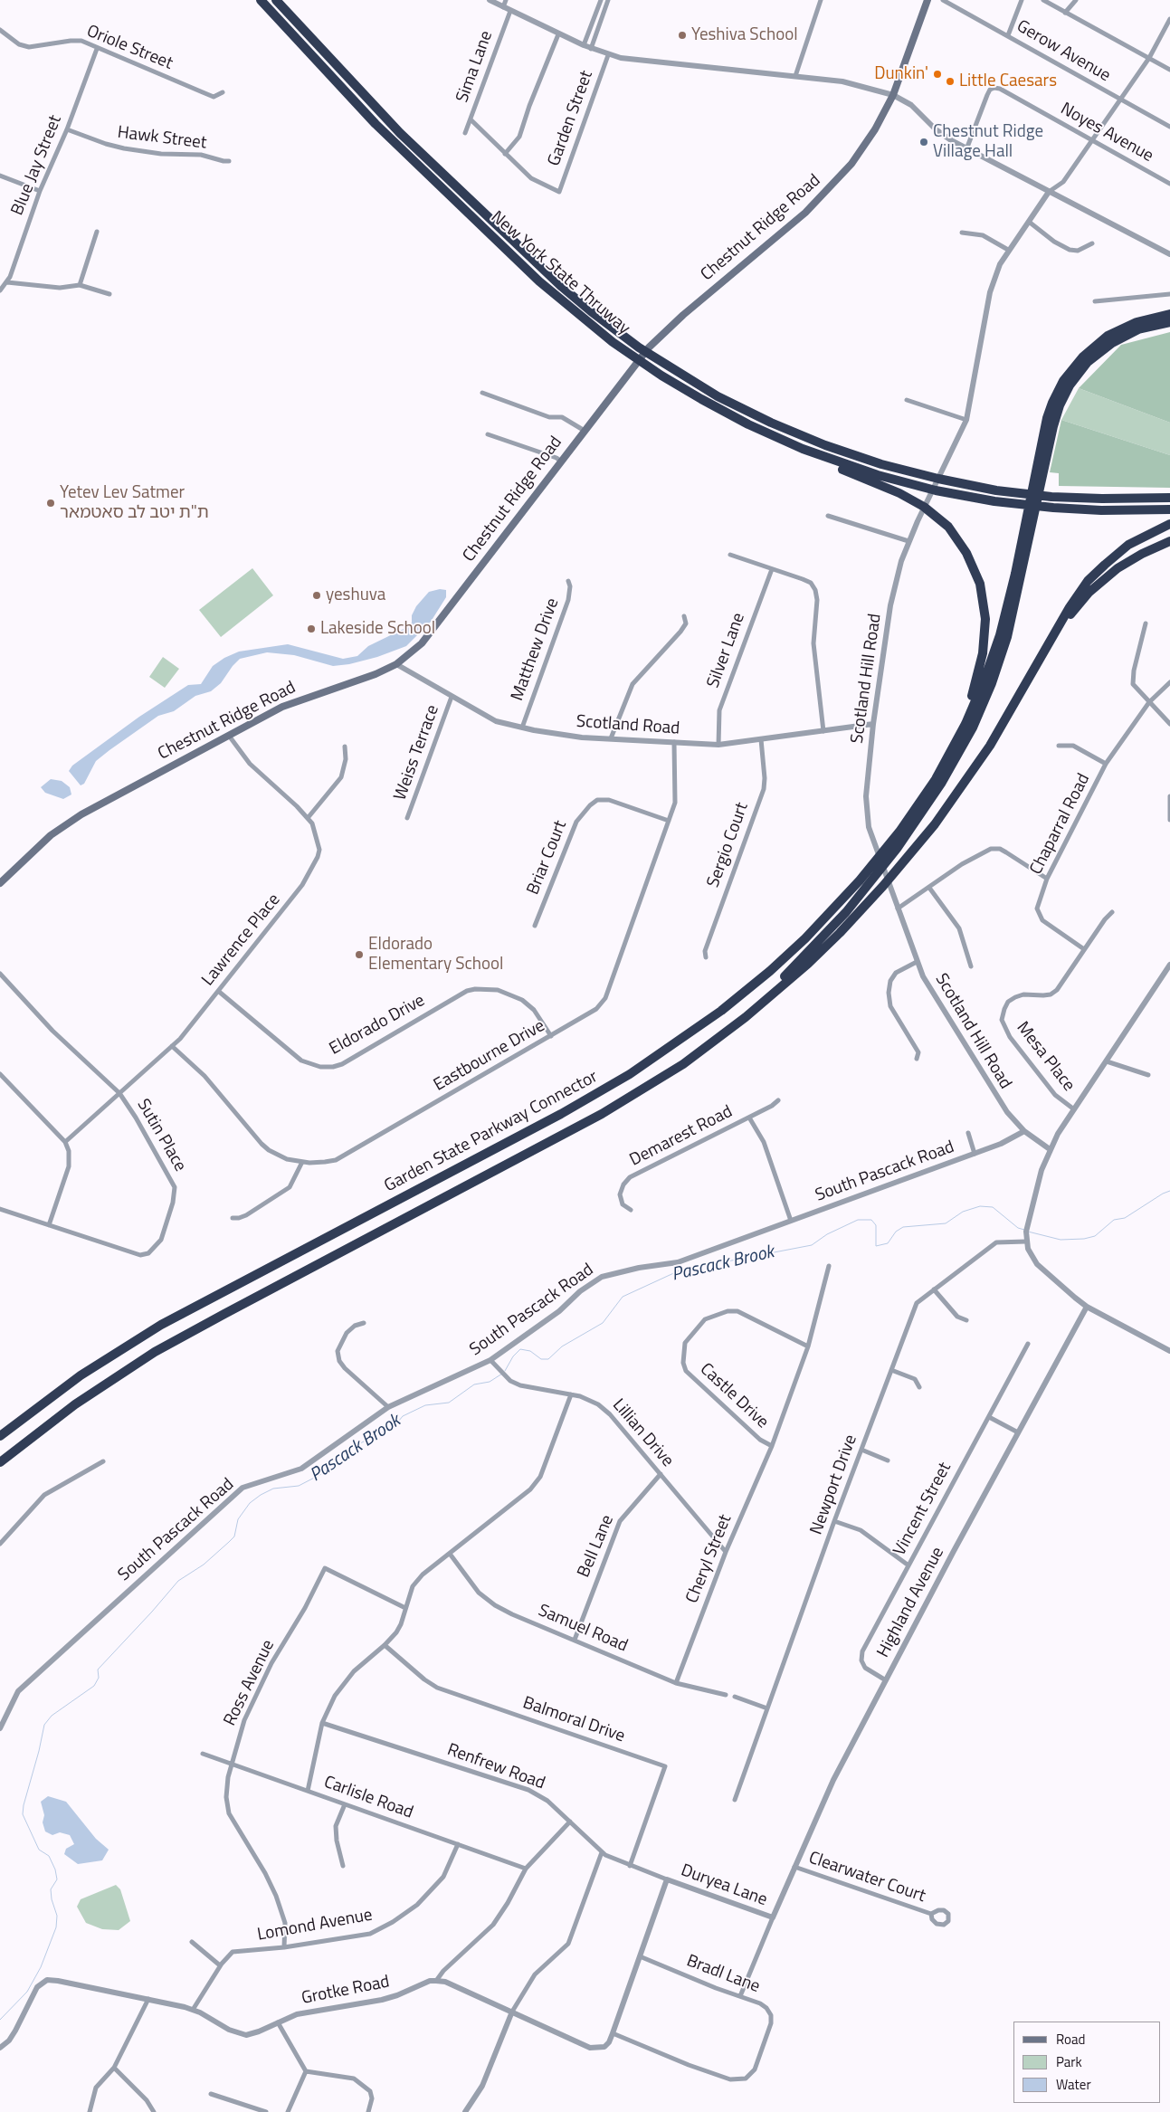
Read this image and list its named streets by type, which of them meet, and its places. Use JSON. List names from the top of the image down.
{
  "streets": {
    "highway": ["New York State Thruway", "Garden State Parkway Connector"],
    "main road": ["Chestnut Ridge Road"],
    "street": [
      "Oriole Street",
      "Gerow Avenue",
      "Sima Lane",
      "Garden Street",
      "Noyes Avenue",
      "Hawk Street",
      "Blue Jay Street",
      "Matthew Drive",
      "Silver Lane",
      "Scotland Hill Road",
      "Scotland Road",
      "Weiss Terrace",
      "Chaparral Road",
      "Sergio Court",
      "Briar Court",
      "Lawrence Place",
      "Eldorado Drive",
      "Eastbourne Drive",
      "Mesa Place",
      "Sutin Place",
      "Demarest Road",
      "South Pascack Road",
      "Castle Drive",
      "Lillian Drive",
      "Newport Drive",
      "Vincent Street",
      "Bell Lane",
      "Cheryl Street",
      "Highland Avenue",
      "Samuel Road",
      "Ross Avenue",
      "Balmoral Drive",
      "Renfrew Road",
      "Carlisle Road",
      "Clearwater Court",
      "Duryea Lane",
      "Lomond Avenue",
      "Bradl Lane",
      "Grotke Road"
    ]
  },
  "crossings": [
    ["Oriole Street", "Blue Jay Street"],
    ["Hawk Street", "Blue Jay Street"],
    ["Chestnut Ridge Road", "Scotland Road"],
    ["Chestnut Ridge Road", "Lawrence Place"],
    ["Matthew Drive", "Scotland Road"],
    ["Silver Lane", "Scotland Road"],
    ["Scotland Hill Road", "Scotland Road"],
    ["Scotland Hill Road", "South Pascack Road"],
    ["Scotland Road", "Weiss Terrace"],
    ["Scotland Road", "Sergio Court"],
    ["Scotland Road", "Eastbourne Drive"],
    ["Chaparral Road", "Mesa Place"],
    ["Briar Court", "Eastbourne Drive"],
    ["Lawrence Place", "Eldorado Drive"],
    ["Lawrence Place", "Eastbourne Drive"],
    ["Lawrence Place", "Sutin Place"],
    ["Eldorado Drive", "Eastbourne Drive"],
    ["South Pascack Road", "Lillian Drive"],
    ["Castle Drive", "Cheryl Street"],
    ["Lillian Drive", "Bell Lane"],
    ["Lillian Drive", "Cheryl Street"],
    ["Vincent Street", "Highland Avenue"],
    ["Bell Lane", "Samuel Road"],
    ["Cheryl Street", "Samuel Road"],
    ["Highland Avenue", "Clearwater Court"],
    ["Highland Avenue", "Duryea Lane"],
    ["Ross Avenue", "Carlisle Road"],
    ["Ross Avenue", "Lomond Avenue"],
    ["Balmoral Drive", "Renfrew Road"],
    ["Renfrew Road", "Duryea Lane"],
    ["Carlisle Road", "Lomond Avenue"],
    ["Lomond Avenue", "Grotke Road"]
  ],
  "water": ["Pascack Brook"],
  "places": [
    "Yeshiva School",
    "Dunkin'",
    "Little Caesars",
    "Chestnut Ridge Village Hall",
    "Yetev Lev Satmer ת\"ת יטב לב סאטמאר",
    "yeshuva",
    "Lakeside School",
    "Eldorado Elementary School"
  ],
  "legend": ["Road", "Park", "Water"]
}
